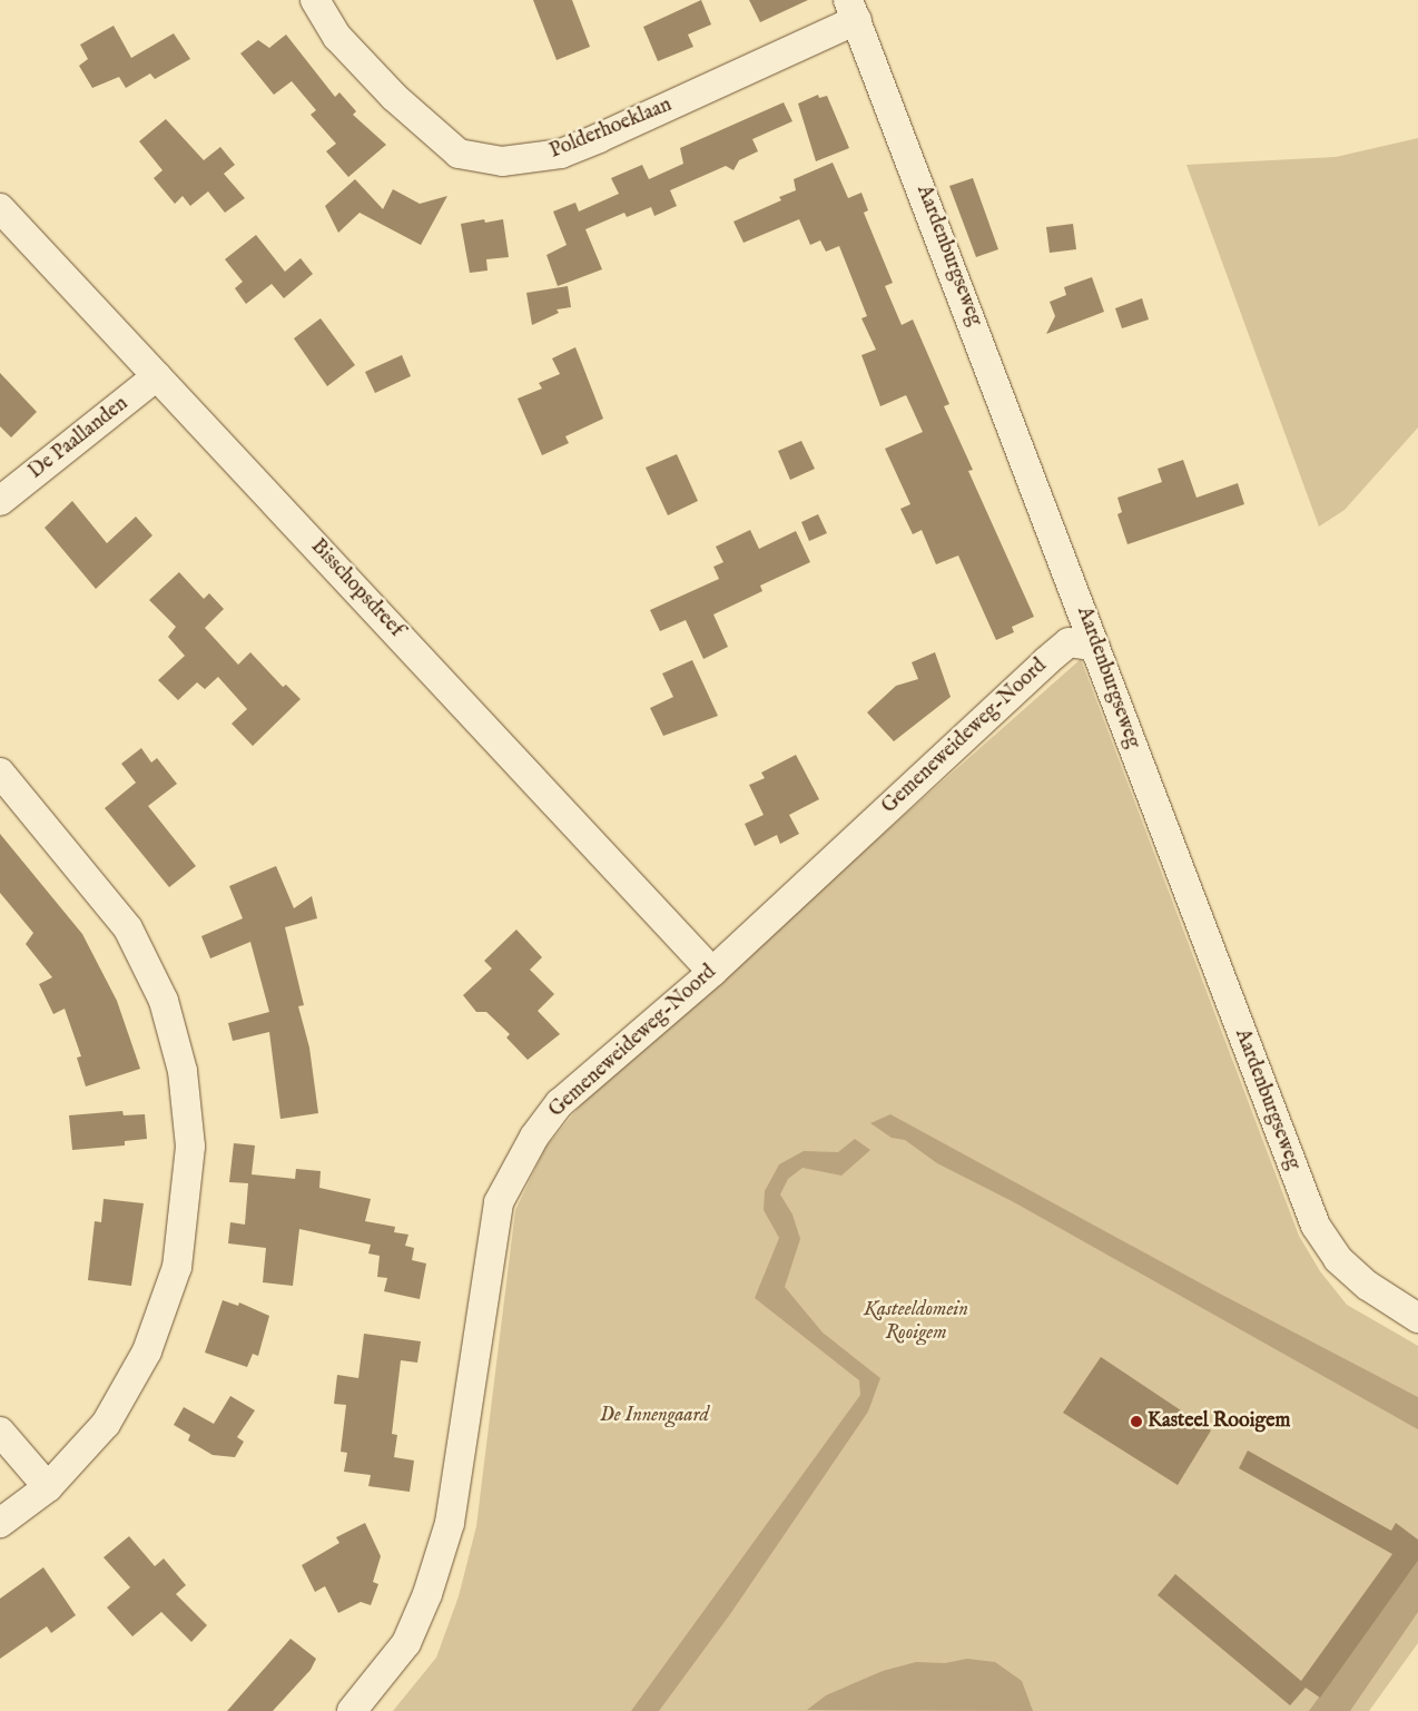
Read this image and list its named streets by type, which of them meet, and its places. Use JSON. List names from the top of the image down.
{
  "streets": {
    "street": [
      "Polderhoeklaan",
      "Aardenburgseweg",
      "De Paallanden",
      "Bisschopsdreef",
      "Gemeneweideweg-Noord"
    ]
  },
  "crossings": [
    ["Polderhoeklaan", "Aardenburgseweg"],
    ["Aardenburgseweg", "Gemeneweideweg-Noord"],
    ["De Paallanden", "Bisschopsdreef"],
    ["Bisschopsdreef", "Gemeneweideweg-Noord"]
  ],
  "parks": ["Kasteeldomein Rooigem", "De Innengaard"],
  "places": ["Kasteel Rooigem"]
}
